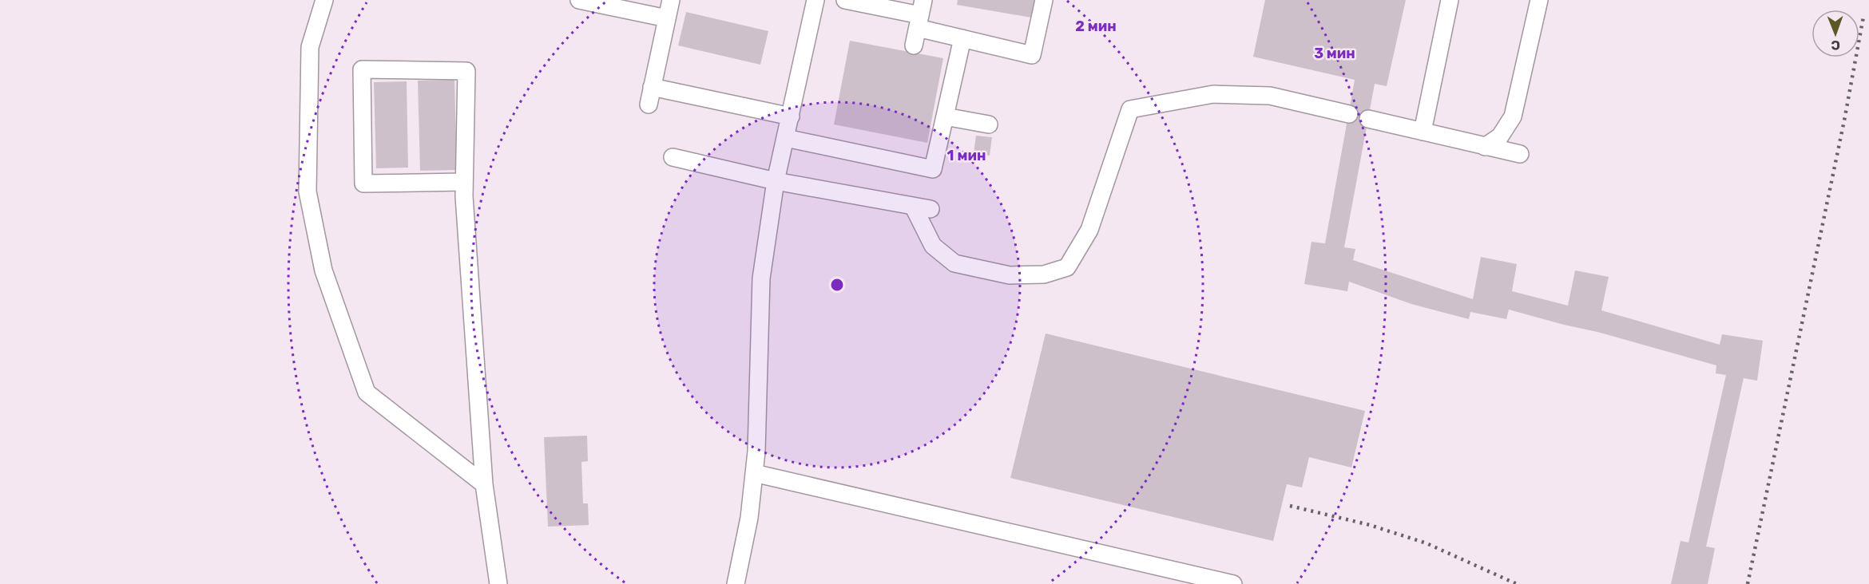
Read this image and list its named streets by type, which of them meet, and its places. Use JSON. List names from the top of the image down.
{
  "north": "bottom",
  "rings": ["2 мин", "3 мин", "1 мин"]
}
